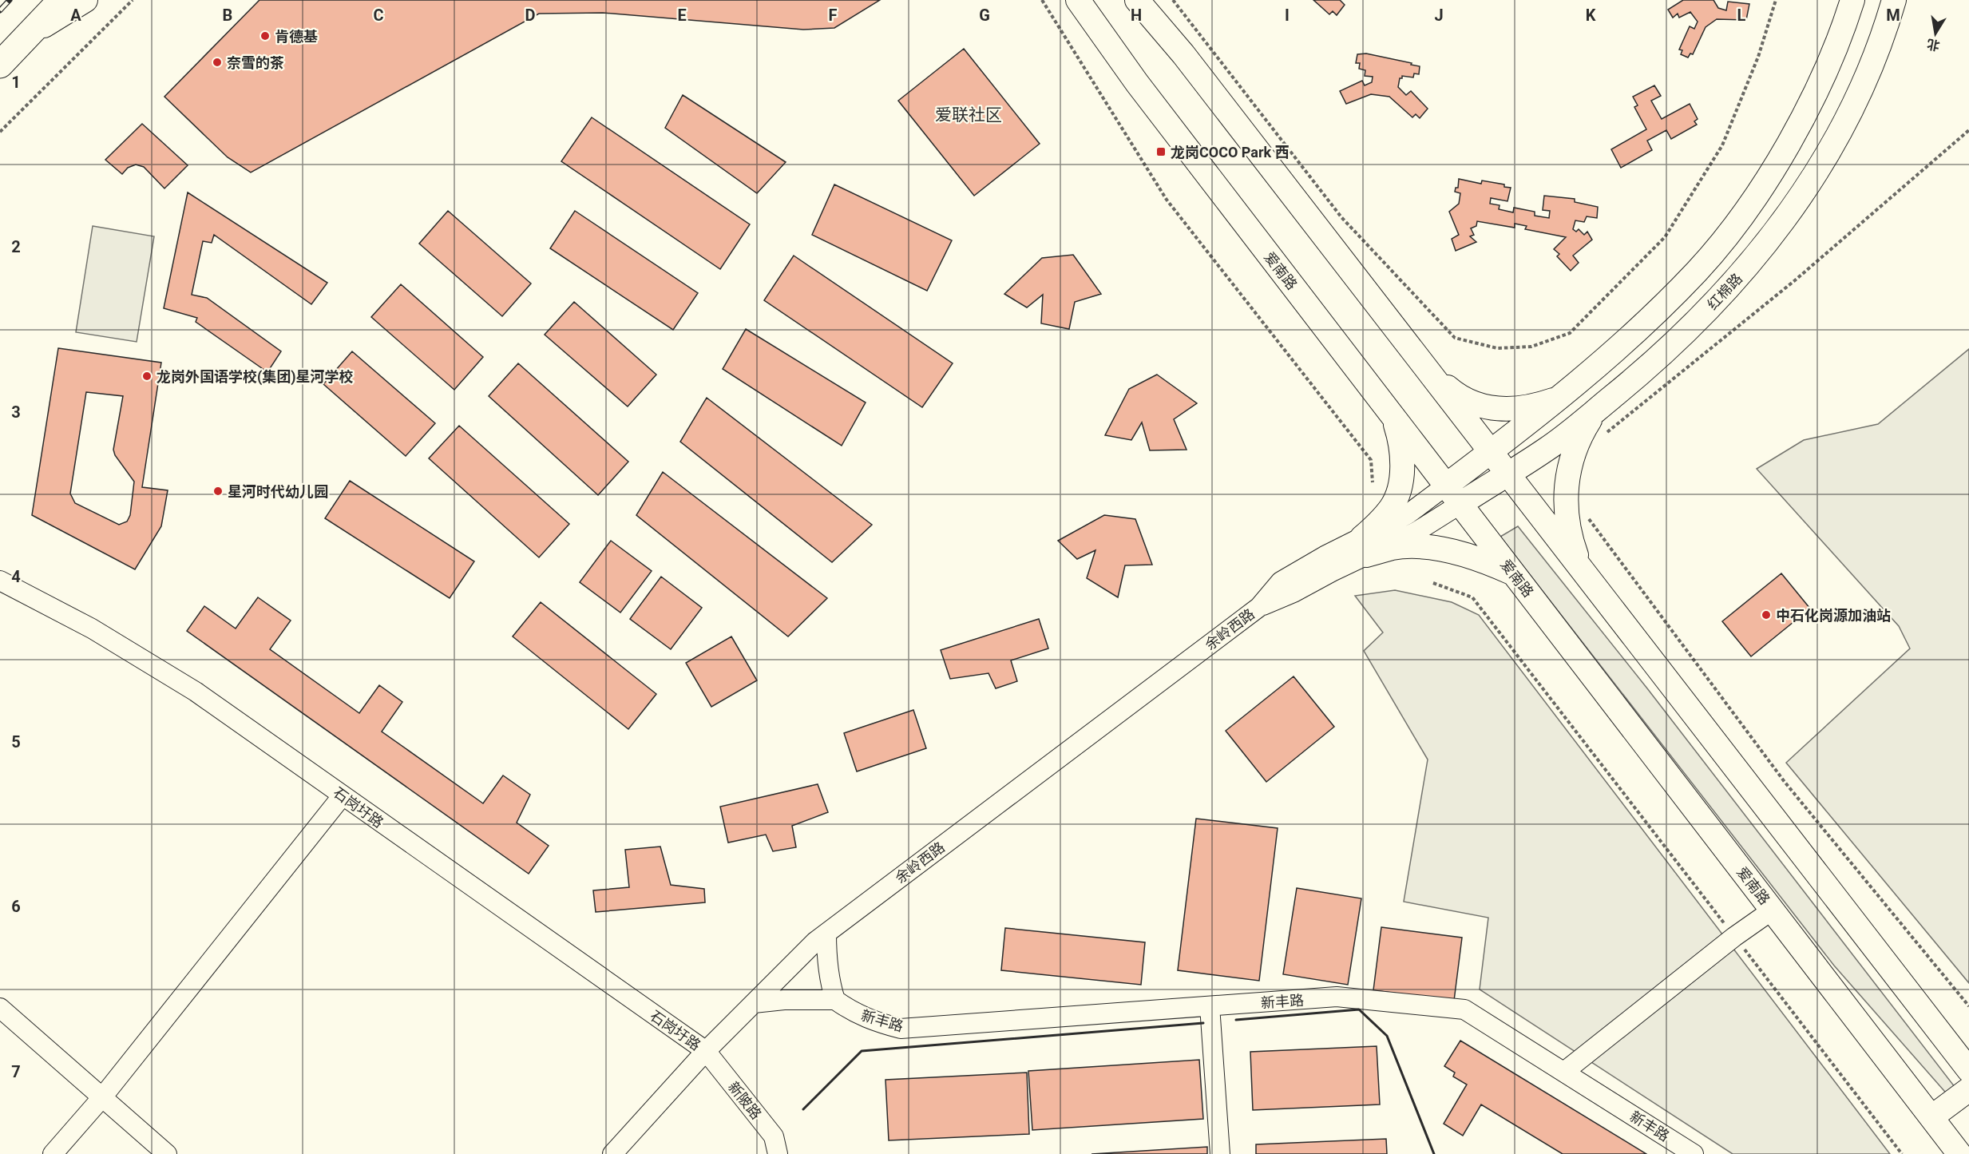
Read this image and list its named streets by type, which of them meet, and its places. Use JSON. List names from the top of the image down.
{
  "streets": {
    "main road": ["爱南路", "红棉路"],
    "street": [
      "余岭西路",
      "石岗圩路",
      "新丰路",
      "新陂路"
    ]
  },
  "crossings": [
    ["爱南路", "红棉路"],
    ["爱南路", "余岭西路"],
    ["红棉路", "余岭西路"],
    ["余岭西路", "石岗圩路"],
    ["余岭西路", "新陂路"],
    ["石岗圩路", "新陂路"]
  ],
  "districts": ["爱联社区"],
  "places": {
    "other": [
      "肯德基",
      "奈雪的茶",
      "龙岗外国语学校(集团)星河学校",
      "星河时代幼儿园",
      "中石化岗源加油站"
    ],
    "transit": ["龙岗COCO Park 西"]
  },
  "north": "bottom",
  "grid": {
    "columns": [
      "A",
      "B",
      "C",
      "D",
      "E",
      "F",
      "G",
      "H",
      "I",
      "J",
      "K",
      "L",
      "M"
    ],
    "rows": [
      "1",
      "2",
      "3",
      "4",
      "5",
      "6",
      "7"
    ]
  }
}
